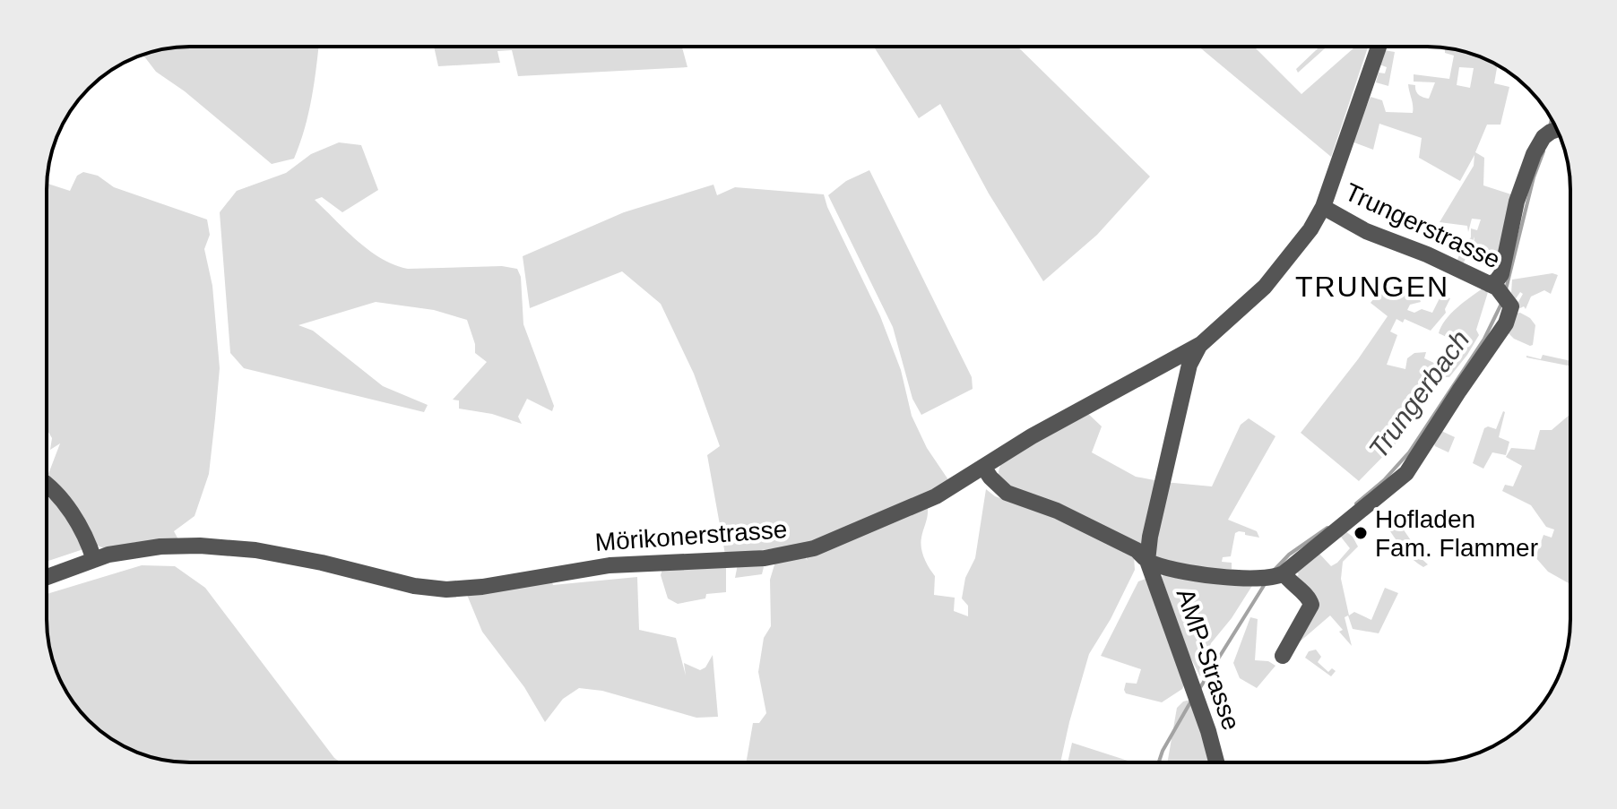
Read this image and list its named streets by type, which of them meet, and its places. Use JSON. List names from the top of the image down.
{
  "streets": {
    "street": ["Trungerstrasse", "Mörikonerstrasse", "AMP-Strasse"]
  },
  "crossings": [
    ["Trungerstrasse", "Mörikonerstrasse"],
    ["Mörikonerstrasse", "AMP-Strasse"]
  ],
  "districts": ["TRUNGEN"],
  "water": ["Trungerbach"],
  "places": ["Hofladen Fam. Flammer"]
}
